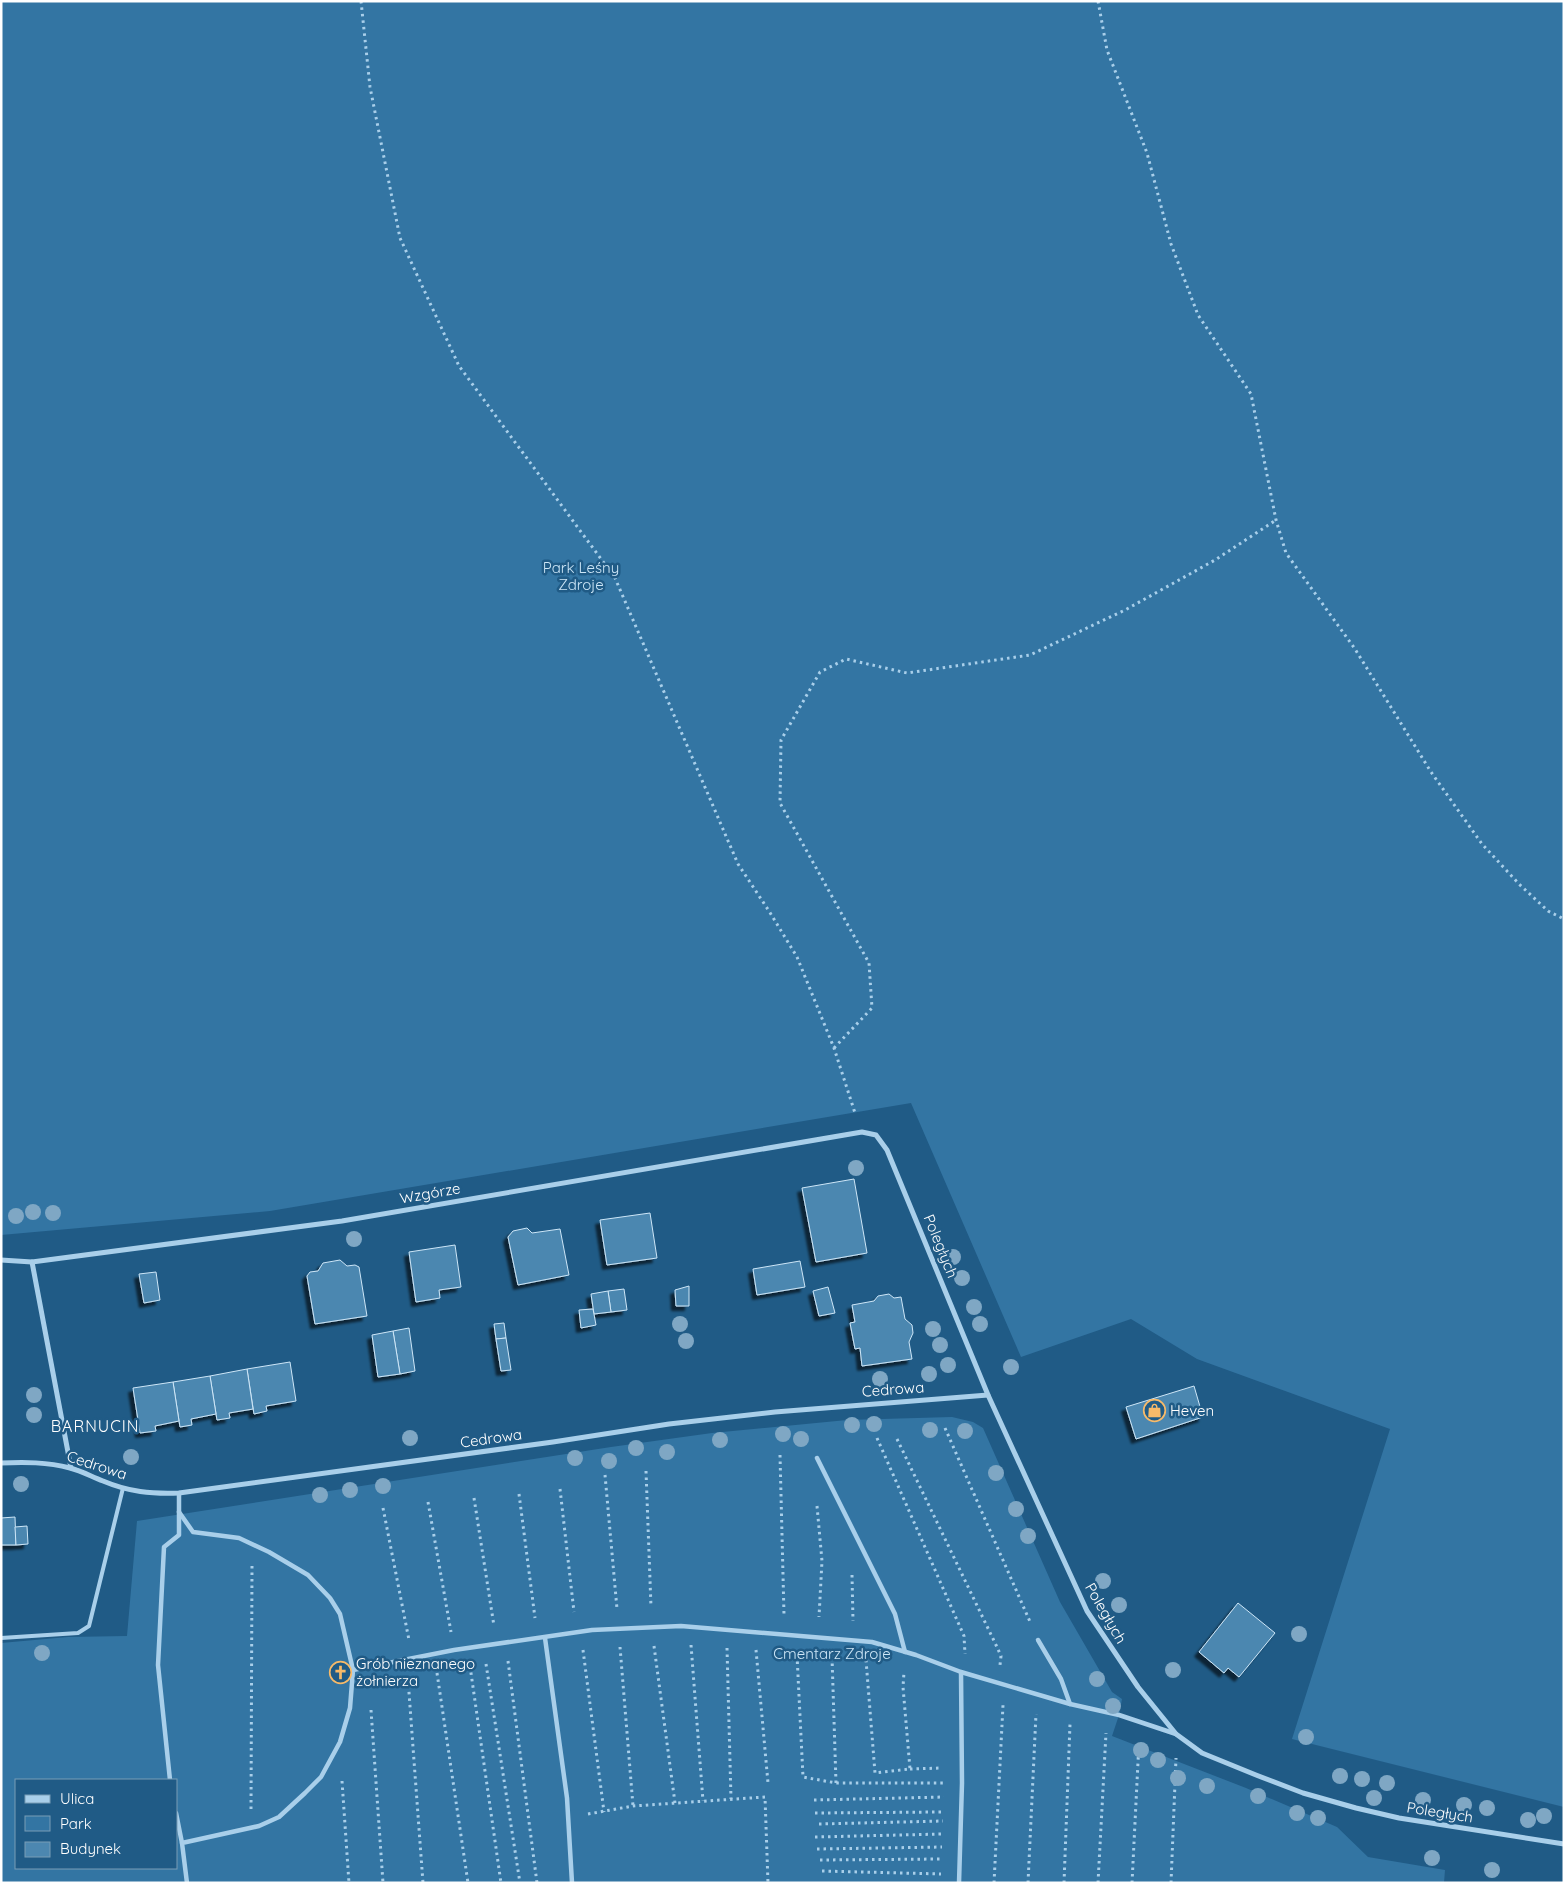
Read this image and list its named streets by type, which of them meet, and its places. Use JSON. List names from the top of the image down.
{
  "streets": {
    "street": ["Wzgórze", "Poległych", "Cedrowa"]
  },
  "crossings": [
    ["Wzgórze", "Poległych"],
    ["Poległych", "Cedrowa"]
  ],
  "districts": ["BARNUCIN"],
  "parks": ["Park Leśny Zdroje", "Cmentarz Zdroje"],
  "places": {
    "shop": ["Heven"],
    "church": ["Grób nieznanego żołnierza"]
  },
  "legend": ["Ulica", "Park", "Budynek"]
}
